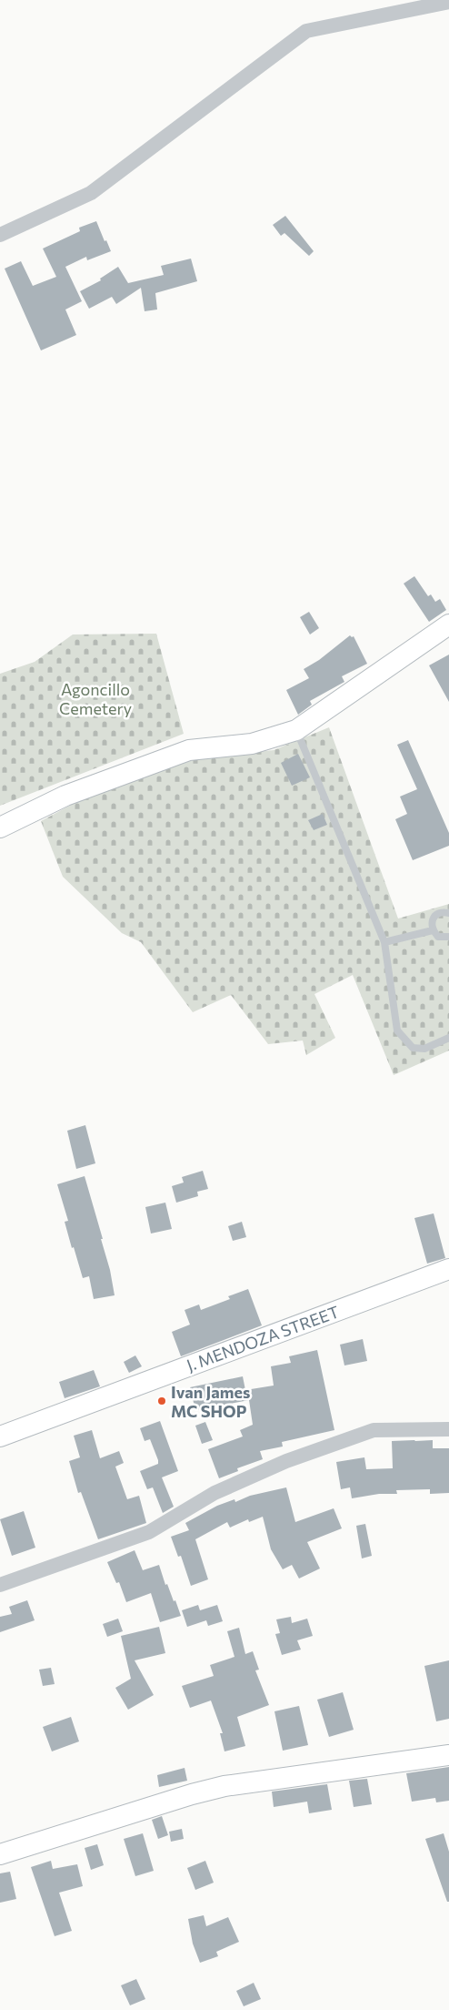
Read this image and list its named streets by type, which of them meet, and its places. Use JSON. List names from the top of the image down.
{
  "streets": {
    "main road": ["J. MENDOZA STREET"]
  },
  "parks": ["Agoncillo Cemetery"],
  "places": ["Ivan James MC SHOP"]
}
